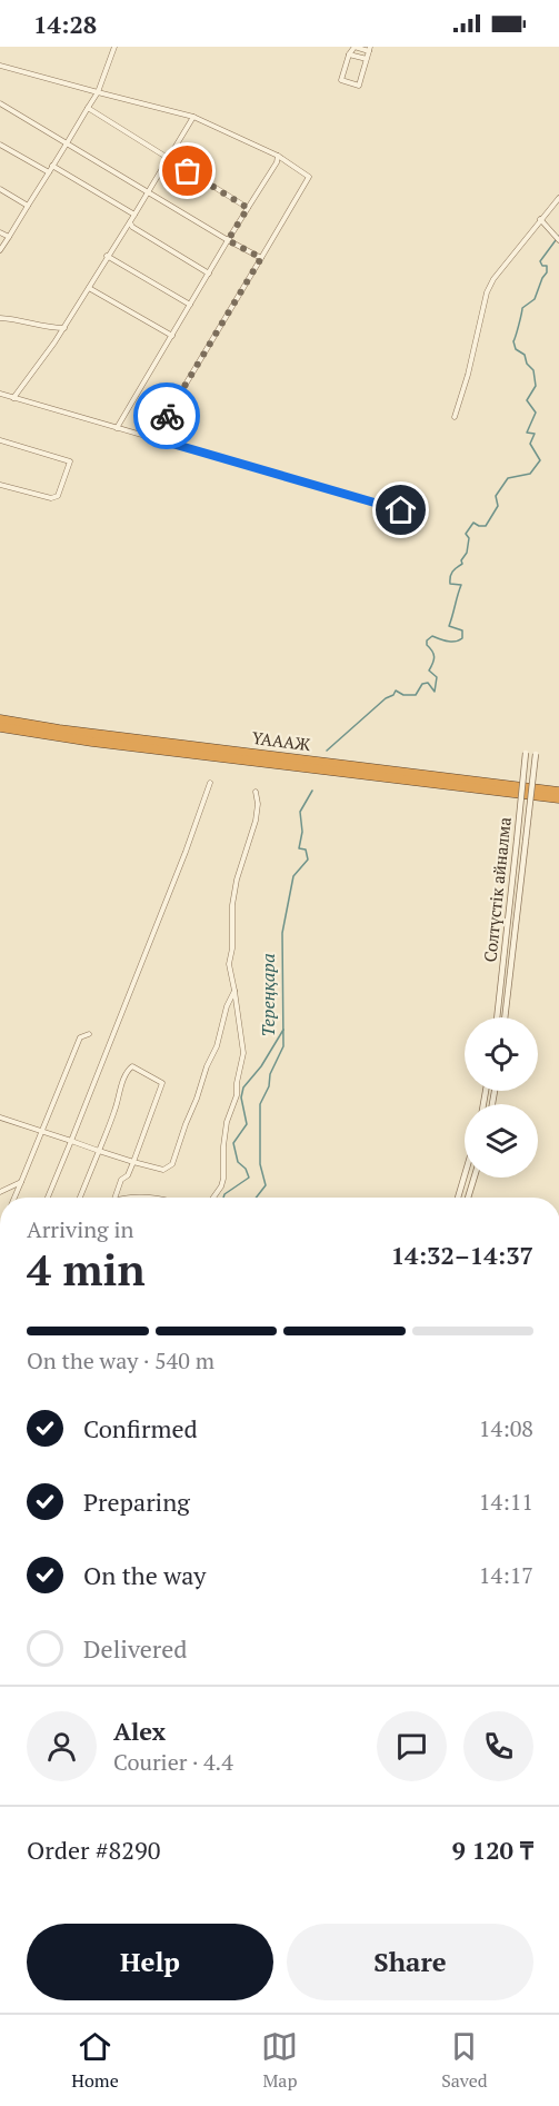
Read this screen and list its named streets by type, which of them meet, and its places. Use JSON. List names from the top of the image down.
{
  "streets": {
    "highway": ["ҮАААЖ"],
    "street": ["Солтүстік айналма"]
  },
  "water": ["Тереңқара"],
  "page": {
    "status": "14:28",
    "heading": ["4 min", "Arriving in", "14:32–14:37"],
    "panel": [
      "Alex",
      "Courier · 4.4",
      "Order #8290",
      "9 120 ₸"
    ],
    "bar": "On the way · 540 m",
    "list": [
      ["Confirmed", "14:08"],
      ["Preparing", "14:11"],
      ["On the way", "14:17"],
      "Delivered"
    ],
    "buttons": ["Help", "Share"],
    "tabs": ["Home", "Map", "Saved"]
  }
}
